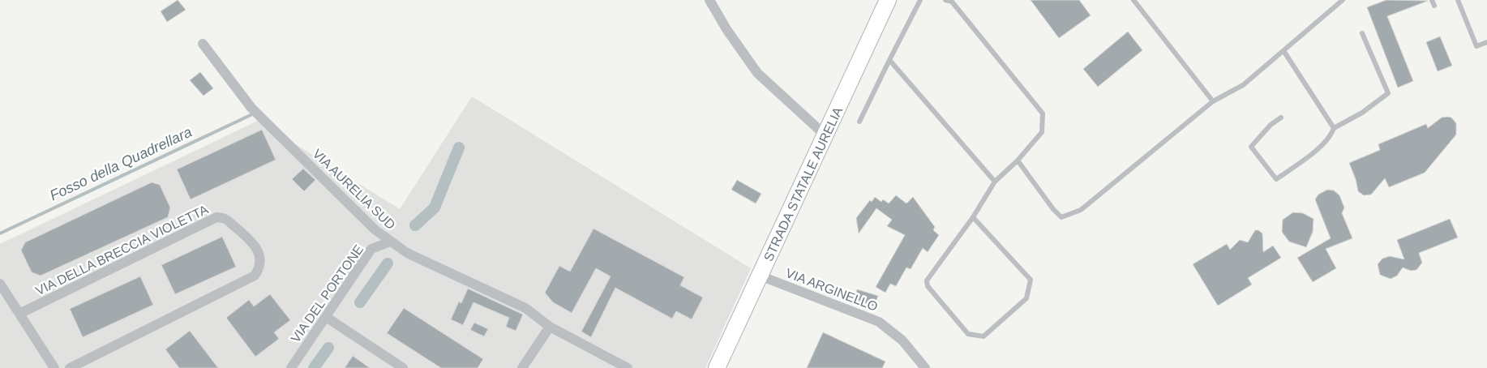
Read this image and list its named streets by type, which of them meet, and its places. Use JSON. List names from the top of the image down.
{
  "streets": {
    "main road": ["STRADA STATALE AURELIA"],
    "street": [
      "VIA AURELIA SUD",
      "VIA DELLA BRECCIA VIOLETTA",
      "VIA ARGINELLO",
      "VIA DEL PORTONE"
    ]
  },
  "crossings": [
    ["STRADA STATALE AURELIA", "VIA ARGINELLO"],
    ["VIA AURELIA SUD", "VIA DEL PORTONE"]
  ],
  "water": ["Fosso della Quadrellara"]
}
